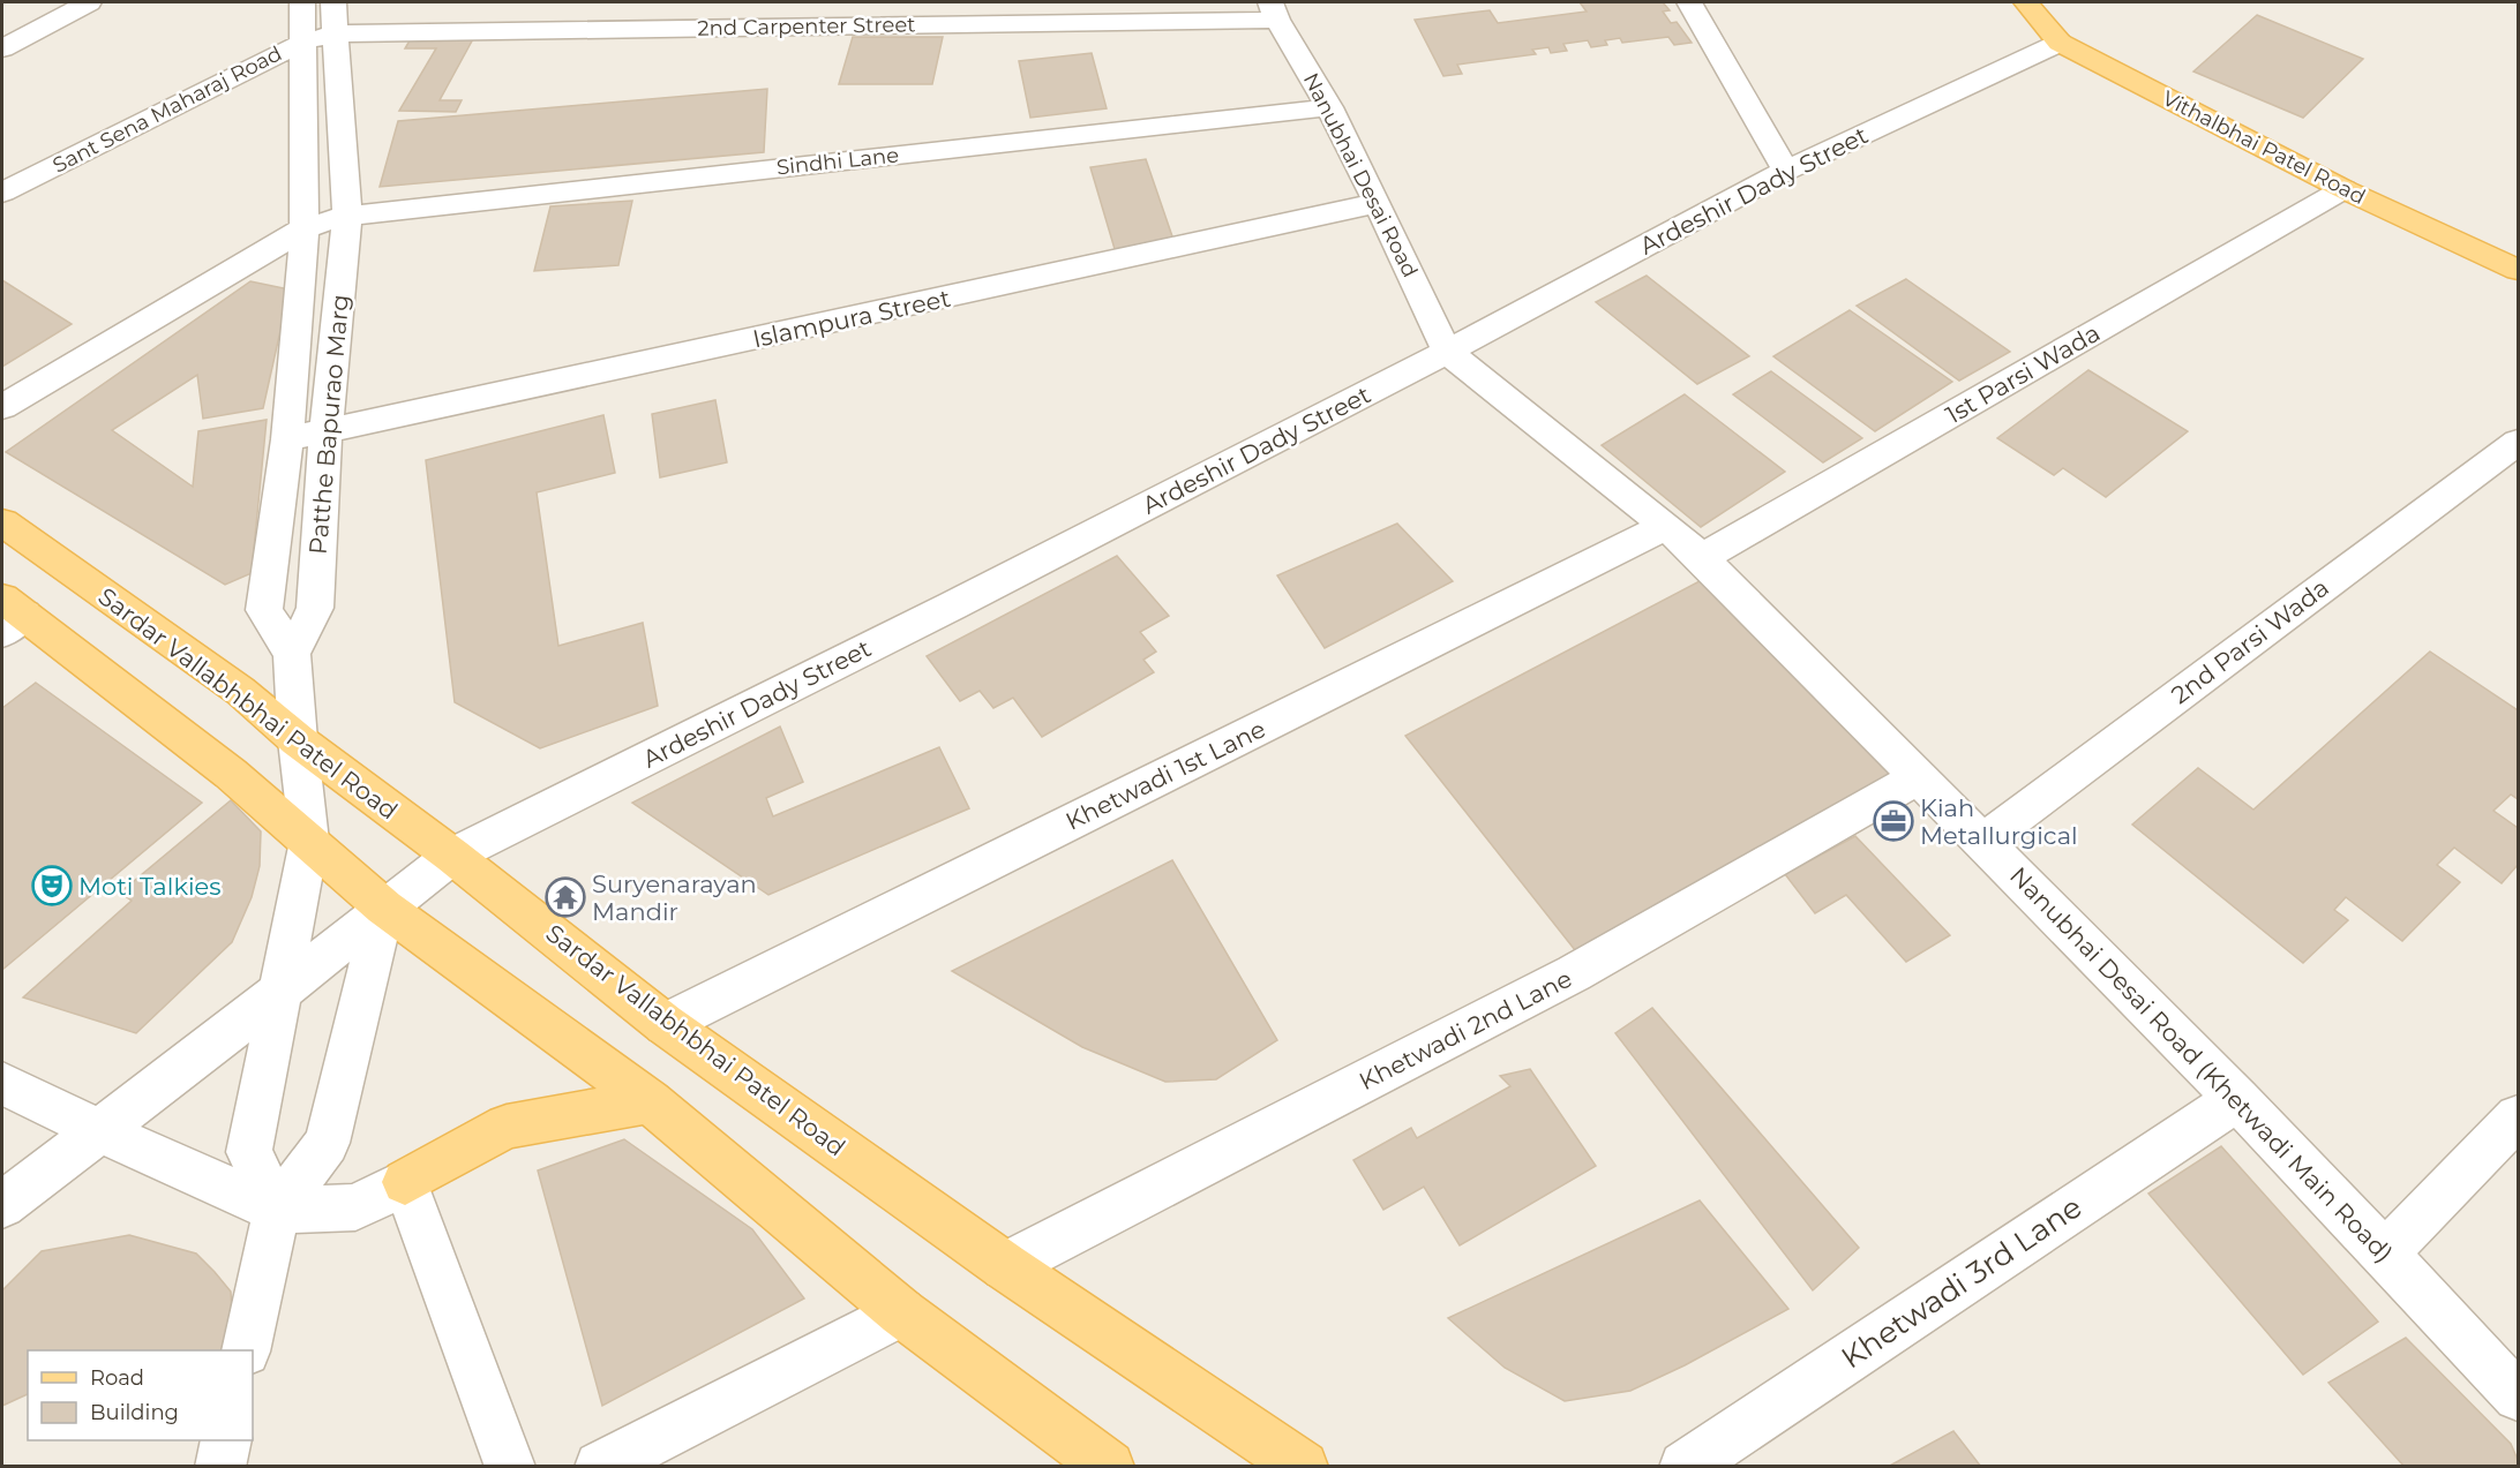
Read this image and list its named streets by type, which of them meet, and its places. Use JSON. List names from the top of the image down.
{
  "streets": {
    "main road": ["Vithalbhai Patel Road", "Sardar Vallabhbhai Patel Road"],
    "street": [
      "2nd Carpenter Street",
      "Sant Sena Maharaj Road",
      "Sindhi Lane",
      "Nanubhai Desai Road",
      "Ardeshir Dady Street",
      "Islampura Street",
      "1st Parsi Wada",
      "Patthe Bapurao Marg",
      "2nd Parsi Wada",
      "Khetwadi 1st Lane",
      "Khetwadi 2nd Lane",
      "Nanubhai Desai Road (Khetwadi Main Road)",
      "Khetwadi 3rd Lane"
    ]
  },
  "crossings": [
    ["2nd Carpenter Street", "Sant Sena Maharaj Road"],
    ["2nd Carpenter Street", "Nanubhai Desai Road"],
    ["2nd Carpenter Street", "Patthe Bapurao Marg"],
    ["Sant Sena Maharaj Road", "Patthe Bapurao Marg"],
    ["Vithalbhai Patel Road", "Ardeshir Dady Street"],
    ["Vithalbhai Patel Road", "1st Parsi Wada"],
    ["Sindhi Lane", "Nanubhai Desai Road"],
    ["Sindhi Lane", "Patthe Bapurao Marg"],
    ["Nanubhai Desai Road", "Ardeshir Dady Street"],
    ["Nanubhai Desai Road", "Islampura Street"],
    ["Nanubhai Desai Road", "Nanubhai Desai Road (Khetwadi Main Road)"],
    ["Ardeshir Dady Street", "Patthe Bapurao Marg"],
    ["Ardeshir Dady Street", "Sardar Vallabhbhai Patel Road"],
    ["Ardeshir Dady Street", "Nanubhai Desai Road (Khetwadi Main Road)"],
    ["Islampura Street", "Patthe Bapurao Marg"],
    ["1st Parsi Wada", "Nanubhai Desai Road (Khetwadi Main Road)"],
    ["Patthe Bapurao Marg", "Sardar Vallabhbhai Patel Road"],
    ["2nd Parsi Wada", "Nanubhai Desai Road (Khetwadi Main Road)"],
    ["Sardar Vallabhbhai Patel Road", "Khetwadi 1st Lane"],
    ["Sardar Vallabhbhai Patel Road", "Khetwadi 2nd Lane"],
    ["Khetwadi 1st Lane", "Nanubhai Desai Road (Khetwadi Main Road)"],
    ["Khetwadi 2nd Lane", "Nanubhai Desai Road (Khetwadi Main Road)"],
    ["Nanubhai Desai Road (Khetwadi Main Road)", "Khetwadi 3rd Lane"]
  ],
  "places": {
    "office": ["Kiah Metallurgical"],
    "theatre": ["Moti Talkies"],
    "temple": ["Suryenarayan Mandir"]
  },
  "legend": ["Road", "Building"]
}
